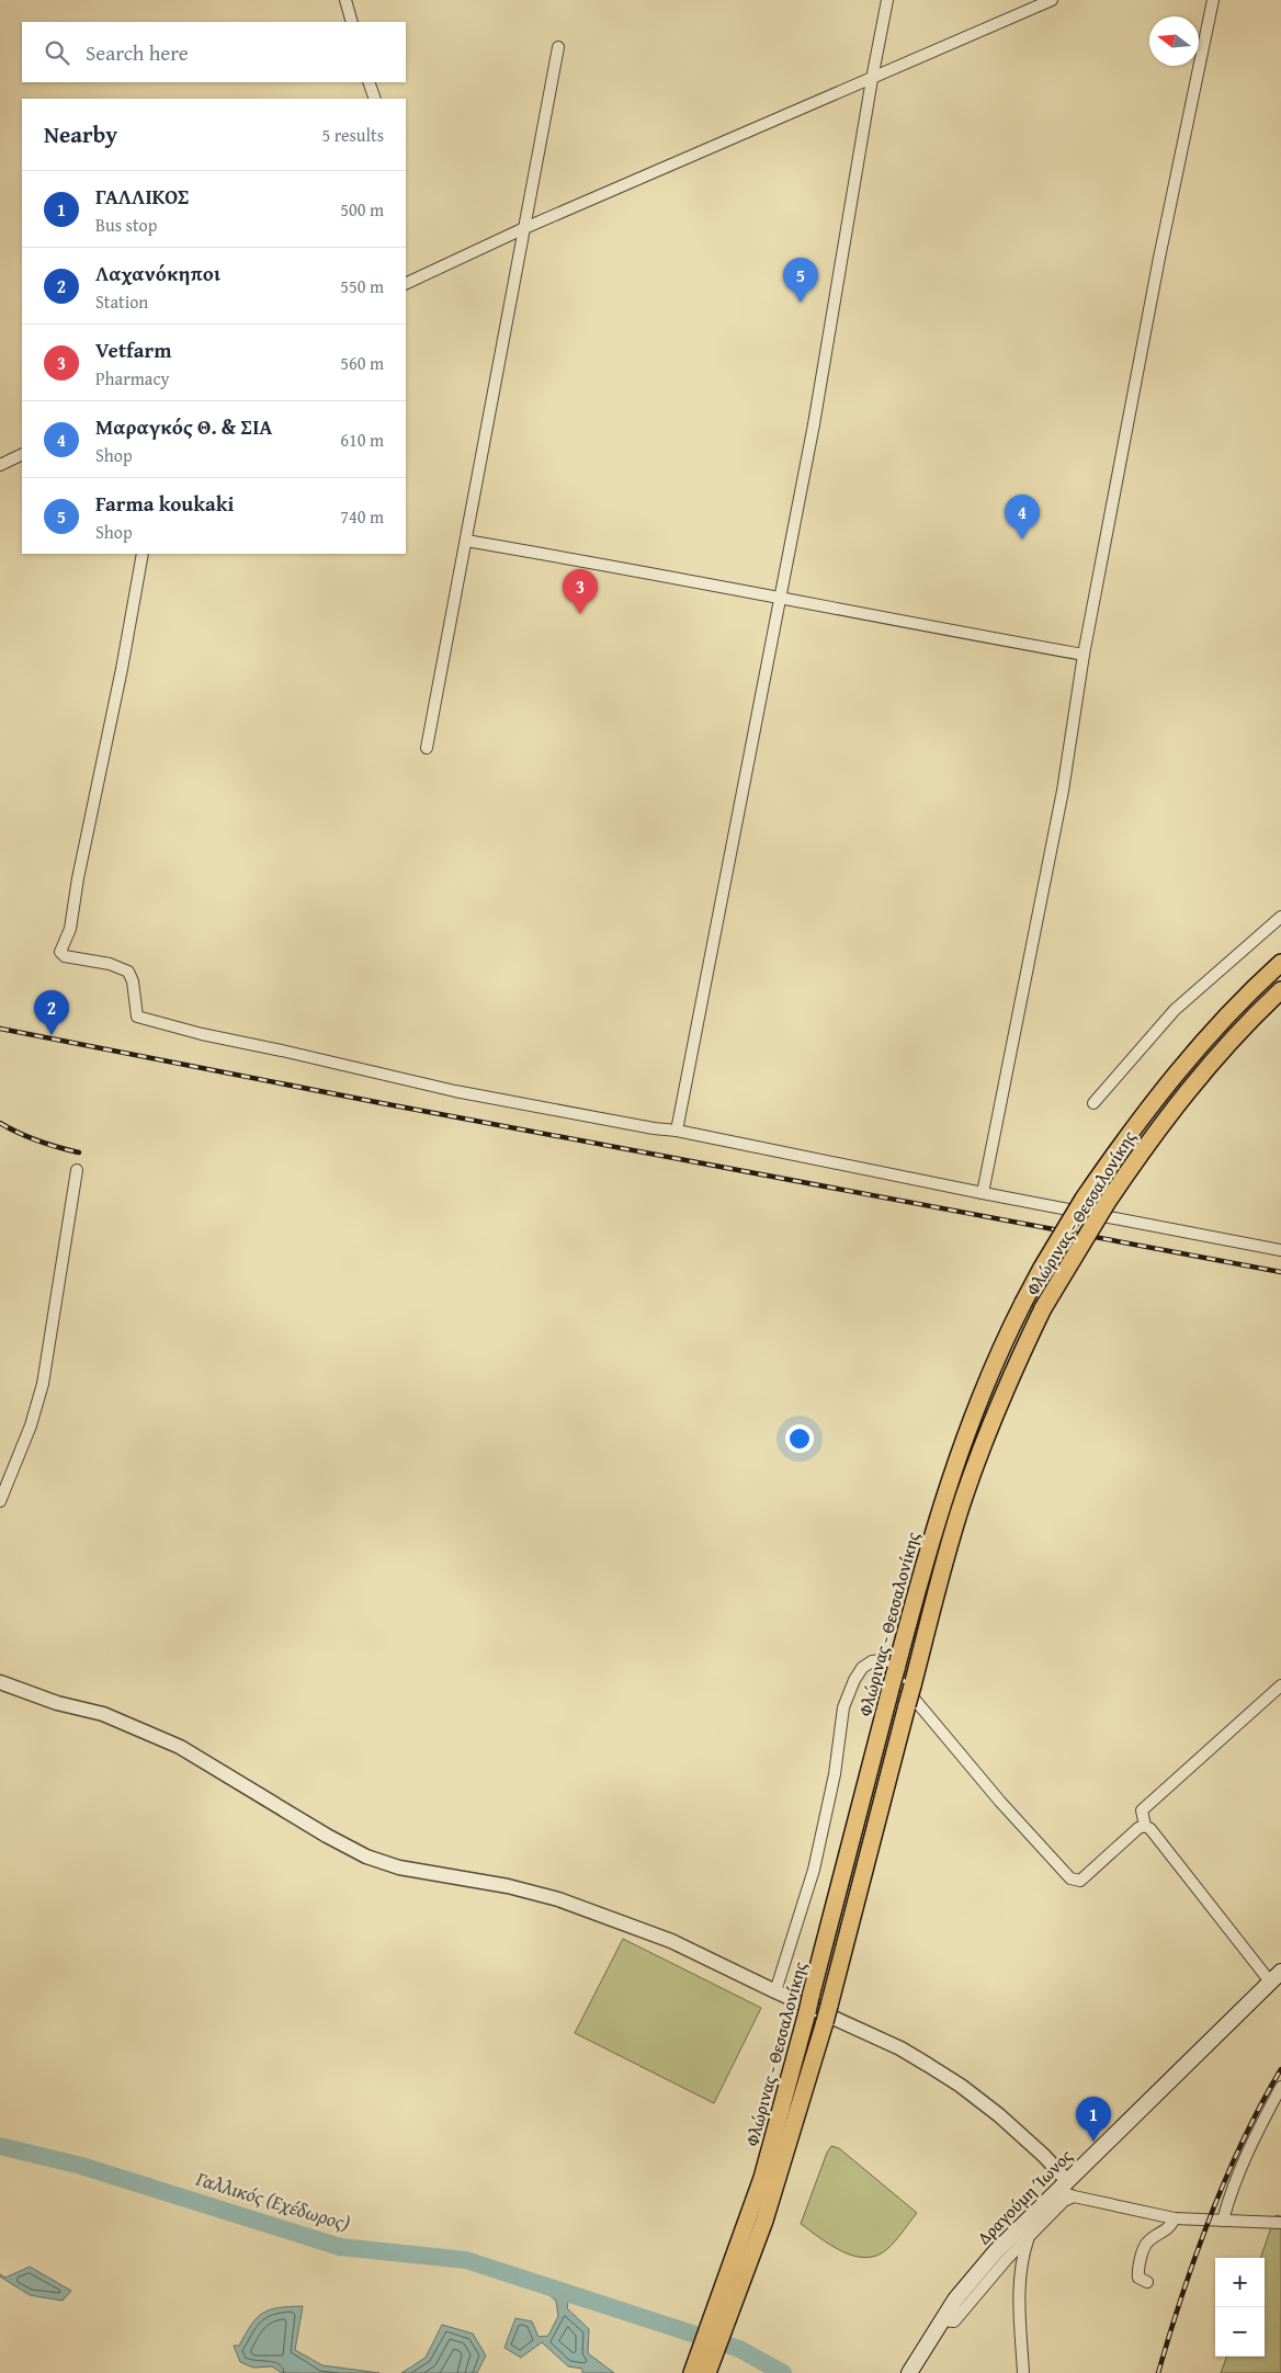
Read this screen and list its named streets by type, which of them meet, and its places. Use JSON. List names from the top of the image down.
{
  "streets": {
    "main road": ["Φλώρινας - Θεσσαλονίκης", "Δραγούμη Ίωνος"]
  },
  "water": ["Γαλλικός (Εχέδωρος)"],
  "north": "left",
  "page": {
    "search": "Search here",
    "heading": ["Nearby", "5 results"],
    "list": [
      {
        "mark": "1",
        "name": "ΓΑΛΛΙΚΟΣ",
        "note": "Bus stop",
        "value": "500 m"
      },
      {
        "mark": "2",
        "name": "Λαχανόκηποι",
        "note": "Station",
        "value": "550 m"
      },
      {
        "mark": "3",
        "name": "Vetfarm",
        "note": "Pharmacy",
        "value": "560 m"
      },
      {
        "mark": "4",
        "name": "Μαραγκός Θ. & ΣΙΑ",
        "note": "Shop",
        "value": "610 m"
      },
      {
        "mark": "5",
        "name": "Farma koukaki",
        "note": "Shop",
        "value": "740 m"
      }
    ],
    "pins": [
      "5",
      "4",
      "3",
      "2",
      "1"
    ],
    "map_buttons": ["+", "−"]
  }
}
